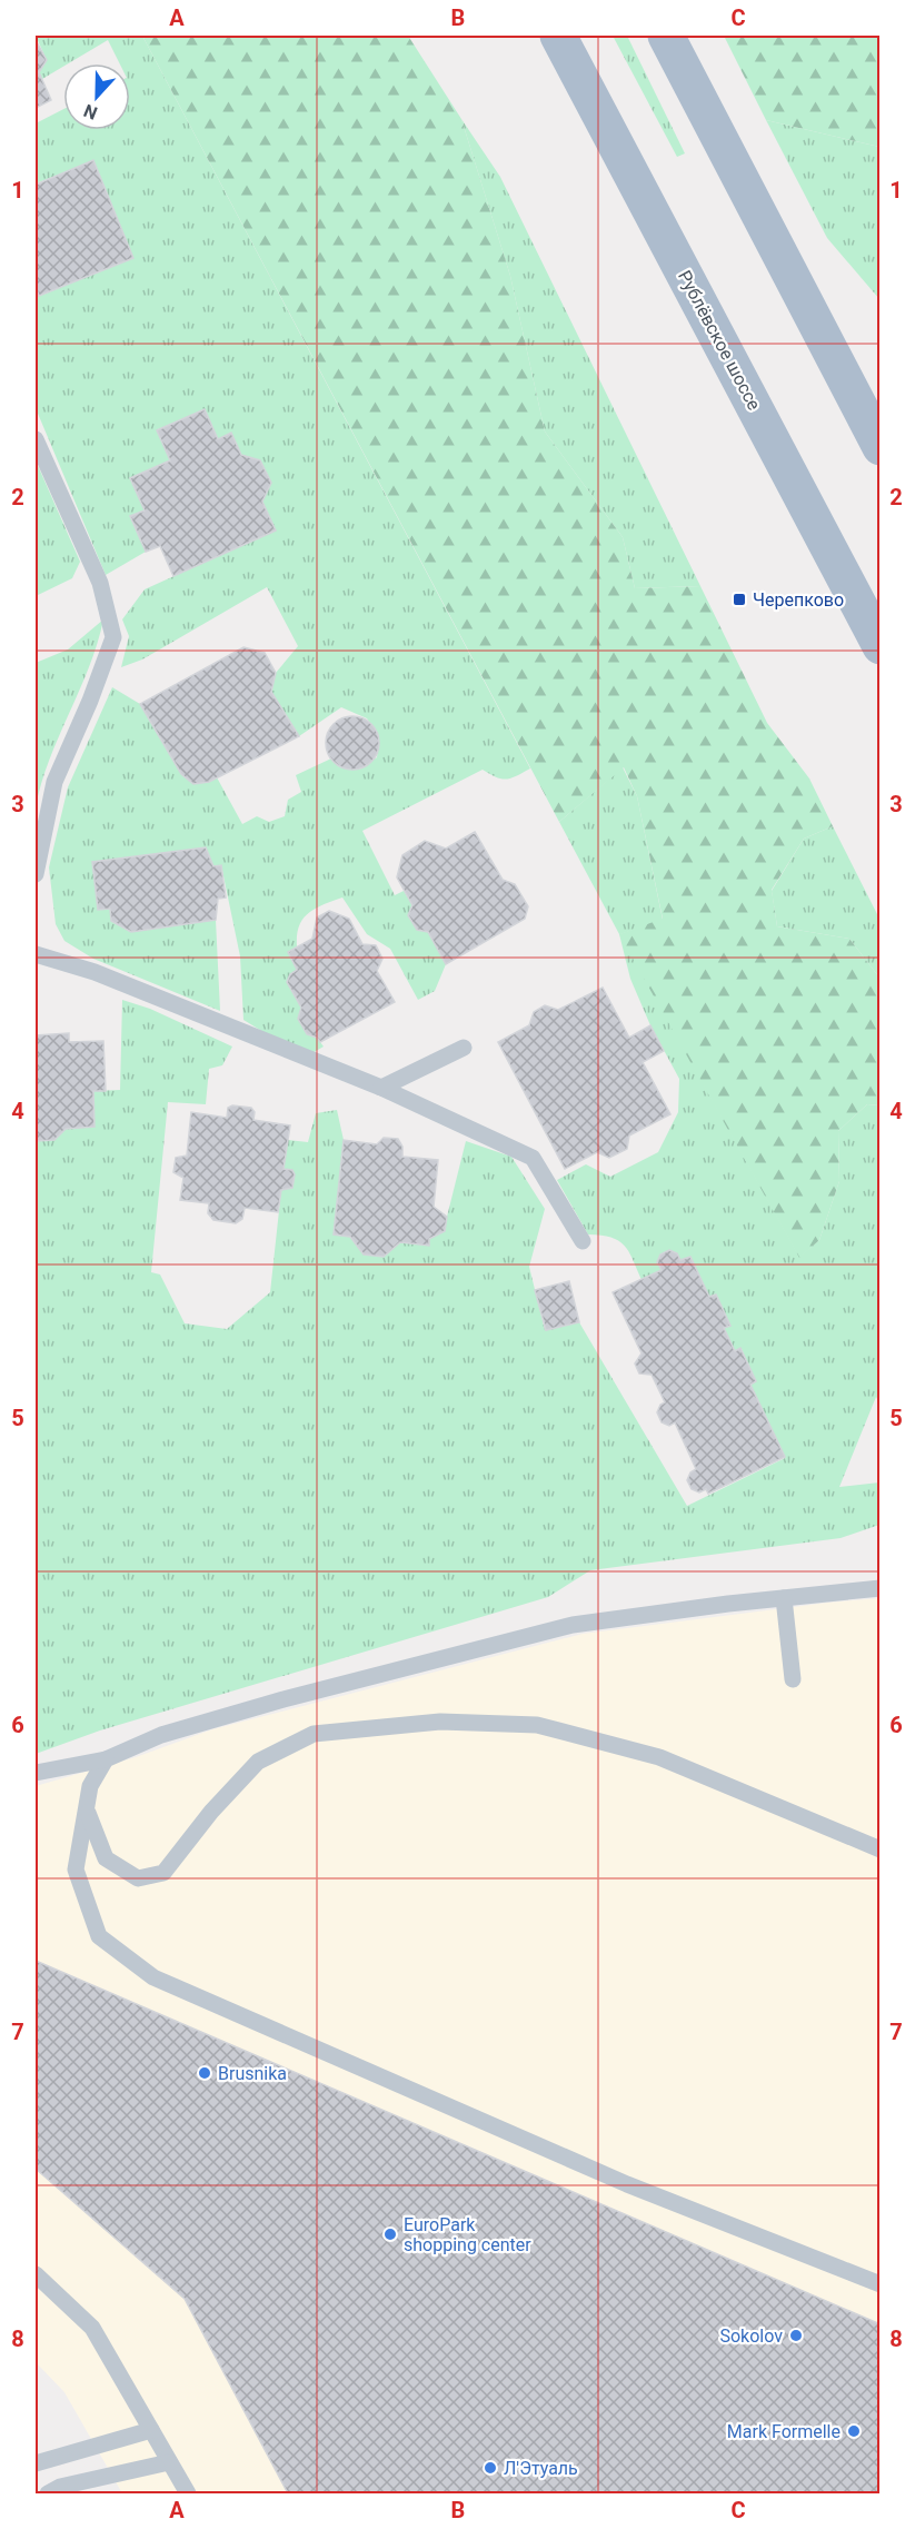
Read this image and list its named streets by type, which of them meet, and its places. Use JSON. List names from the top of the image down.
{
  "streets": {
    "main road": ["Рублёвское шоссе"]
  },
  "places": {
    "transit": ["Черепково"],
    "other": [
      "Brusnika",
      "EuroPark shopping center",
      "Sokolov",
      "Mark Formelle",
      "Л'Этуаль"
    ]
  },
  "north": "bottom",
  "grid": {
    "columns": ["A", "B", "C"],
    "rows": [
      "1",
      "2",
      "3",
      "4",
      "5",
      "6",
      "7",
      "8"
    ]
  }
}
